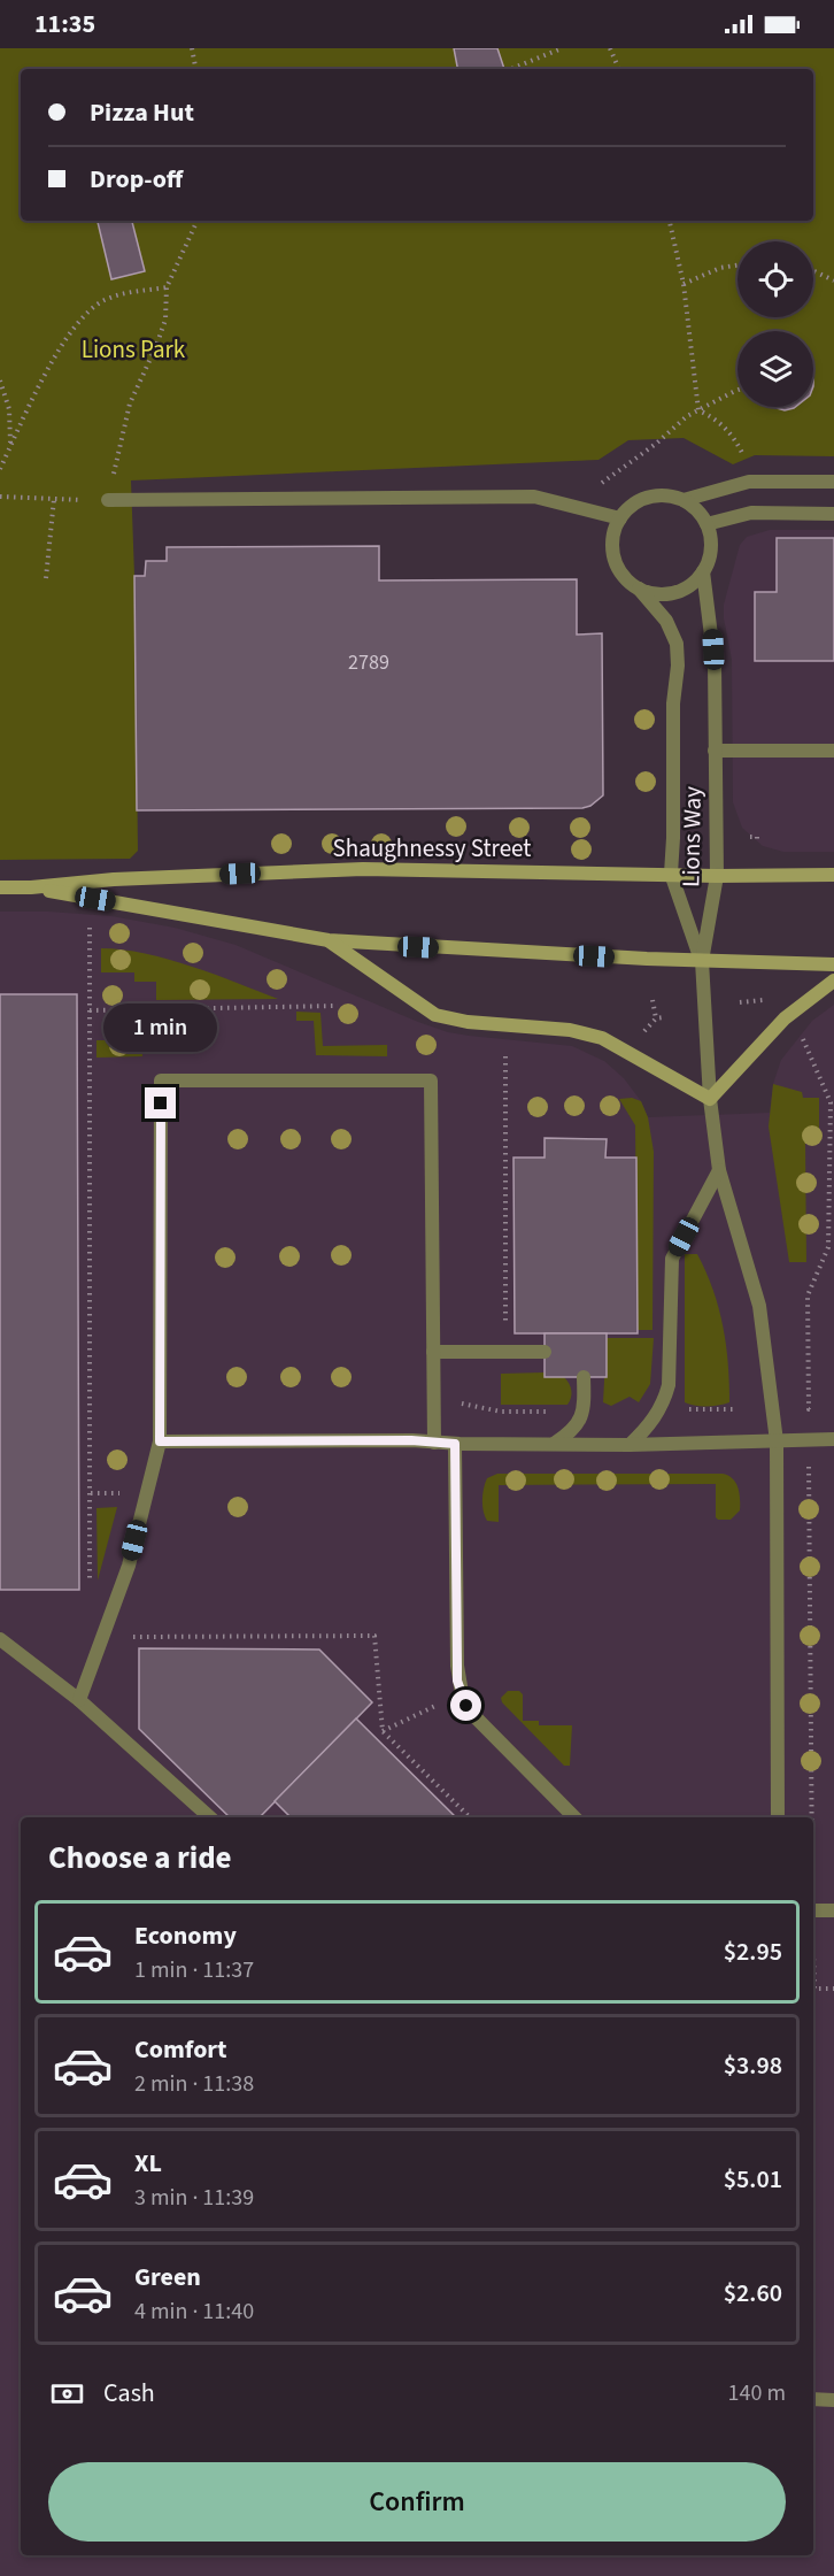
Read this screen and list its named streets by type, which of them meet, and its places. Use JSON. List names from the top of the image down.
{
  "streets": {
    "main road": ["Shaughnessy Street"],
    "street": ["Lions Way"]
  },
  "crossings": [
    ["Lions Way", "Shaughnessy Street"]
  ],
  "parks": ["Lions Park"],
  "house_numbers": ["2789"],
  "page": {
    "status": "11:35",
    "banner": ["Pizza Hut", "Drop-off"],
    "bubble": "1 min",
    "heading": "Choose a ride",
    "list": [
      {
        "name": "Economy",
        "note": "1 min · 11:37",
        "value": "$2.95"
      },
      {
        "name": "Comfort",
        "note": "2 min · 11:38",
        "value": "$3.98"
      },
      {
        "name": "XL",
        "note": "3 min · 11:39",
        "value": "$5.01"
      },
      {
        "name": "Green",
        "note": "4 min · 11:40",
        "value": "$2.60"
      }
    ],
    "pay": ["Cash", "140 m"],
    "buttons": "Confirm"
  }
}
